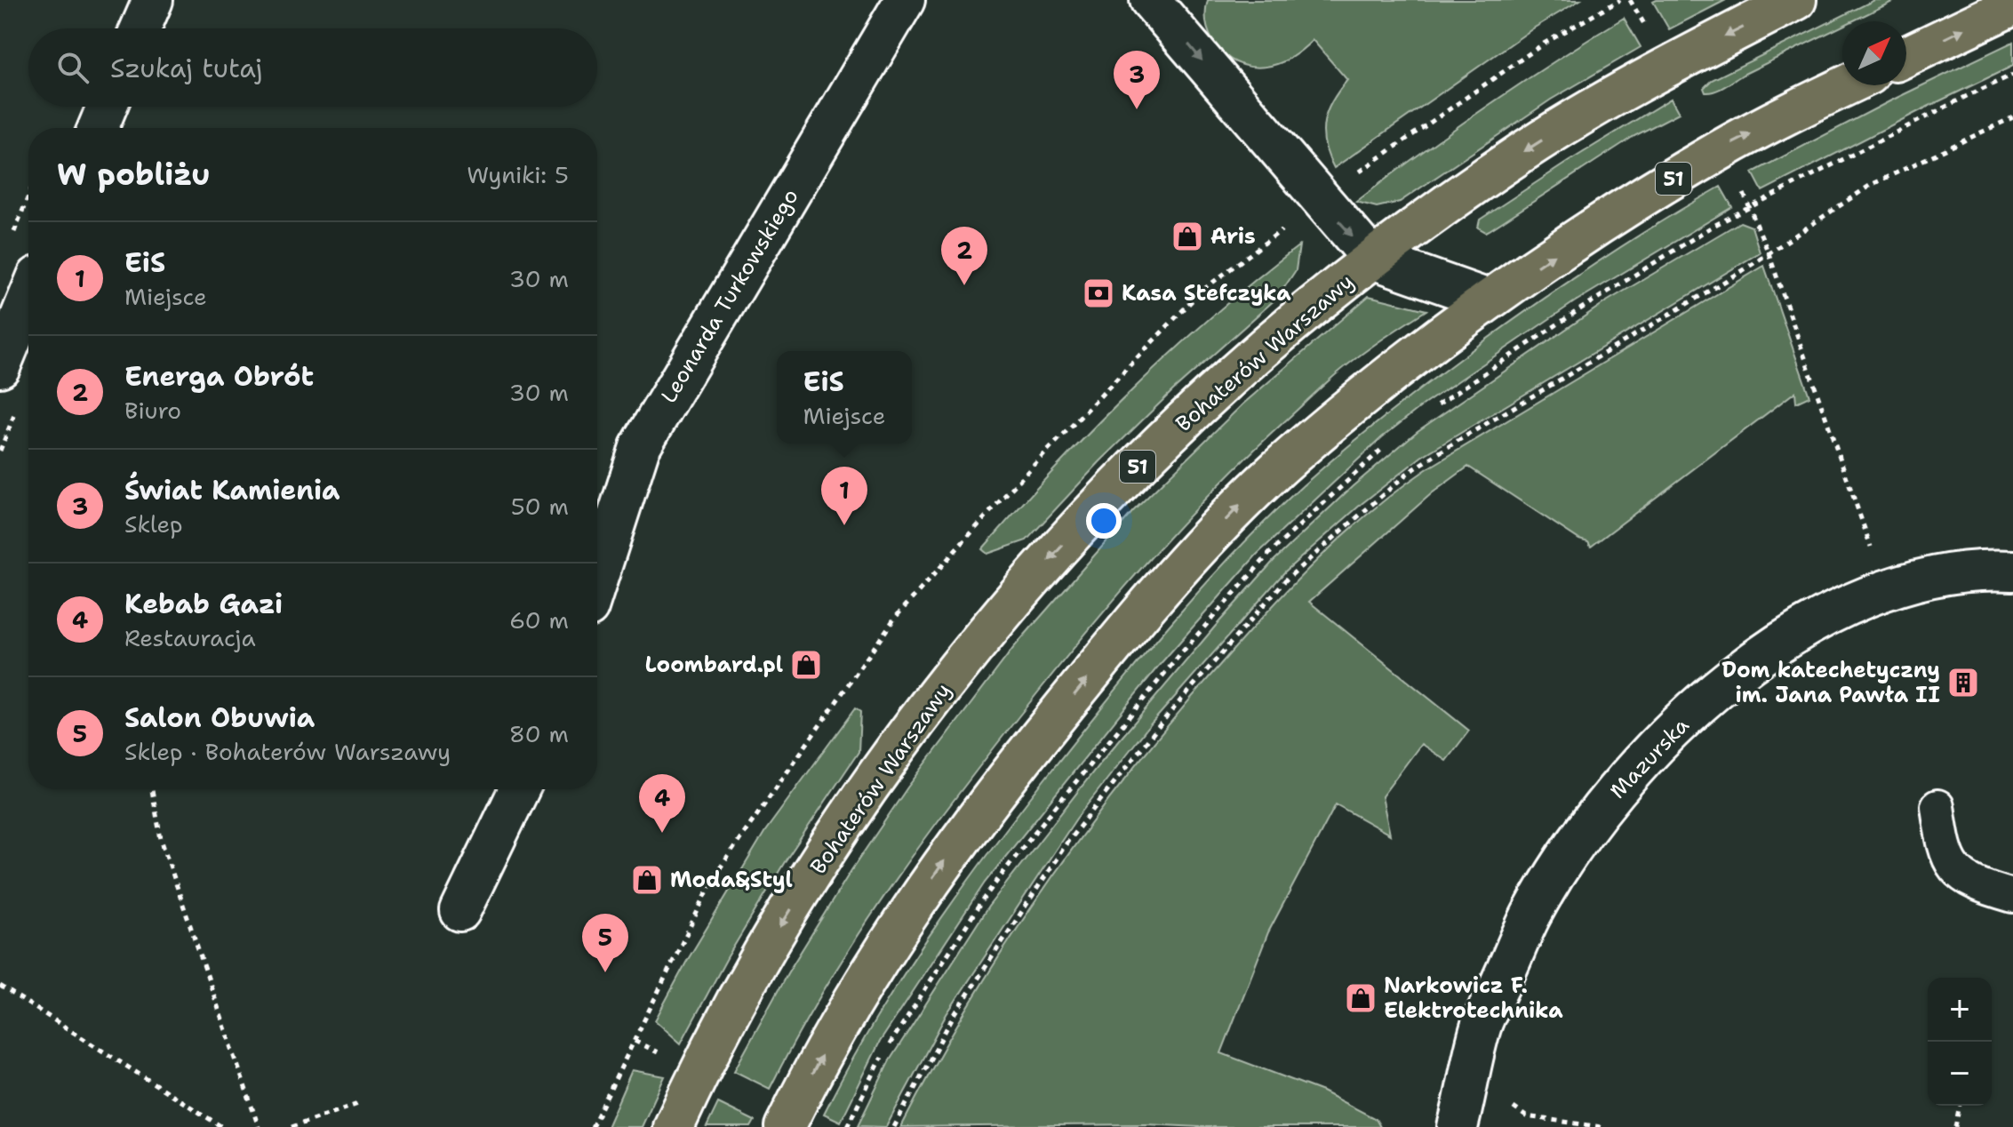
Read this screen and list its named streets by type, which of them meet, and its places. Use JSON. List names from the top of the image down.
{
  "streets": {
    "main road": ["51", "Bohaterów Warszawy"],
    "street": ["Leonarda Turkowskiego", "Mazurska"]
  },
  "places": {
    "shop": [
      "Aris",
      "Loombard.pl",
      "Moda&Styl",
      "Narkowicz F. Elektrotechnika"
    ],
    "bank": ["Kasa Stefczyka"],
    "building": ["Dom katechetyczny im. Jana Pawła II"]
  },
  "north": "top right",
  "page": {
    "search": "Szukaj tutaj",
    "pins": [
      "3",
      "2",
      "1",
      "4",
      "5"
    ],
    "heading": ["W pobliżu", "Wyniki: 5"],
    "list": [
      {
        "mark": "1",
        "name": "EiS",
        "note": "Miejsce",
        "value": "30 m"
      },
      {
        "mark": "2",
        "name": "Energa Obrót",
        "note": "Biuro",
        "value": "30 m"
      },
      {
        "mark": "3",
        "name": "Świat Kamienia",
        "note": "Sklep",
        "value": "50 m"
      },
      {
        "mark": "4",
        "name": "Kebab Gazi",
        "note": "Restauracja",
        "value": "60 m"
      },
      {
        "mark": "5",
        "name": "Salon Obuwia",
        "note": "Sklep · Bohaterów Warszawy",
        "value": "80 m"
      }
    ],
    "popup": ["EiS", "Miejsce"],
    "map_buttons": ["+", "−"]
  }
}
